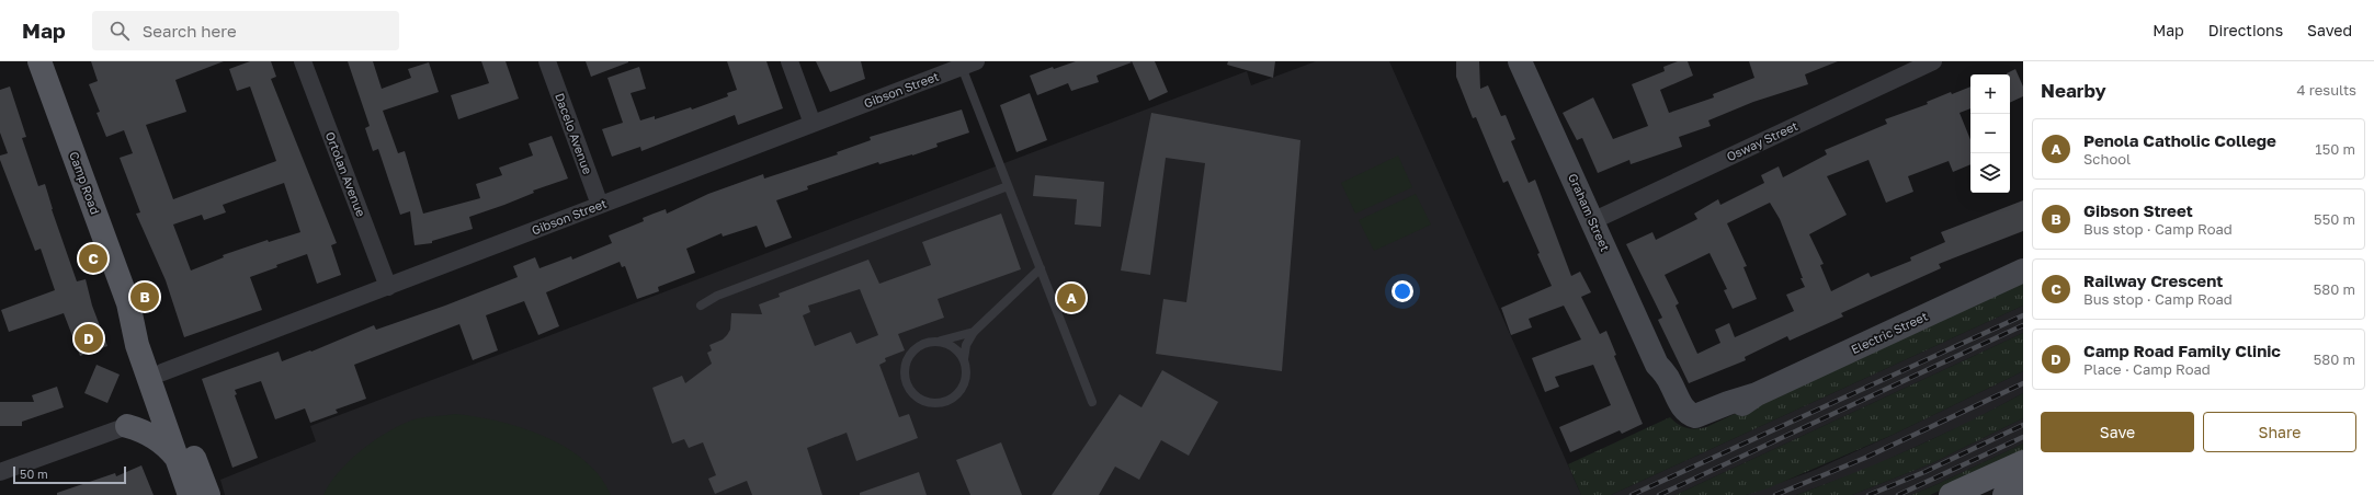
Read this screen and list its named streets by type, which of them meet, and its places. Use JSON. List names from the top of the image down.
{
  "streets": {
    "main road": ["Camp Road"],
    "street": [
      "Gibson Street",
      "Dacelo Avenue",
      "Osway Street",
      "Ortolan Avenue",
      "Graham Street",
      "Electric Street"
    ]
  },
  "crossings": [
    ["Gibson Street", "Dacelo Avenue"],
    ["Gibson Street", "Ortolan Avenue"],
    ["Gibson Street", "Camp Road"],
    ["Osway Street", "Graham Street"],
    ["Graham Street", "Electric Street"]
  ],
  "scale_bar": "50 m",
  "page": {
    "header": "Map",
    "search": "Search here",
    "nav": ["Map", "Directions", "Saved"],
    "heading": ["Nearby", "4 results"],
    "map_buttons": ["+", "−"],
    "list": [
      {
        "mark": "A",
        "name": "Penola Catholic College",
        "note": "School",
        "value": "150 m"
      },
      {
        "mark": "B",
        "name": "Gibson Street",
        "note": "Bus stop · Camp Road",
        "value": "550 m"
      },
      {
        "mark": "C",
        "name": "Railway Crescent",
        "note": "Bus stop · Camp Road",
        "value": "580 m"
      },
      {
        "mark": "D",
        "name": "Camp Road Family Clinic",
        "note": "Place · Camp Road",
        "value": "580 m"
      }
    ],
    "pins": [
      "C",
      "B",
      "A",
      "D"
    ],
    "buttons": ["Save", "Share"],
    "scale": "50 m"
  }
}
